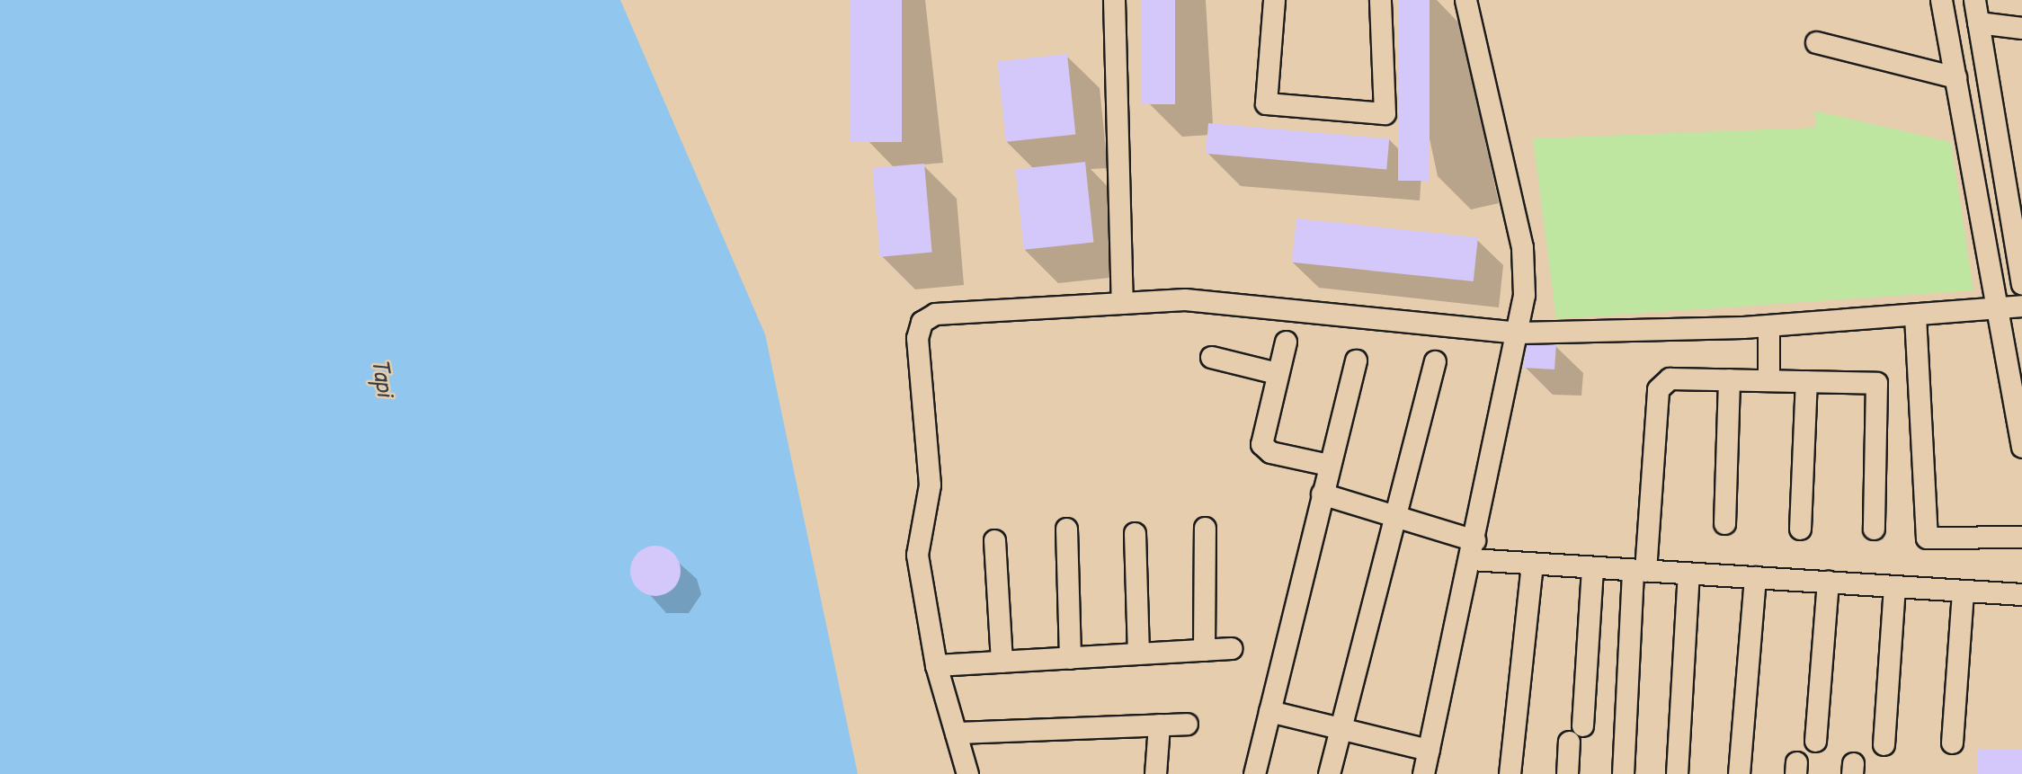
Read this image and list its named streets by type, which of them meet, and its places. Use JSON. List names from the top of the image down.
{
  "water": ["Tapi"]
}
